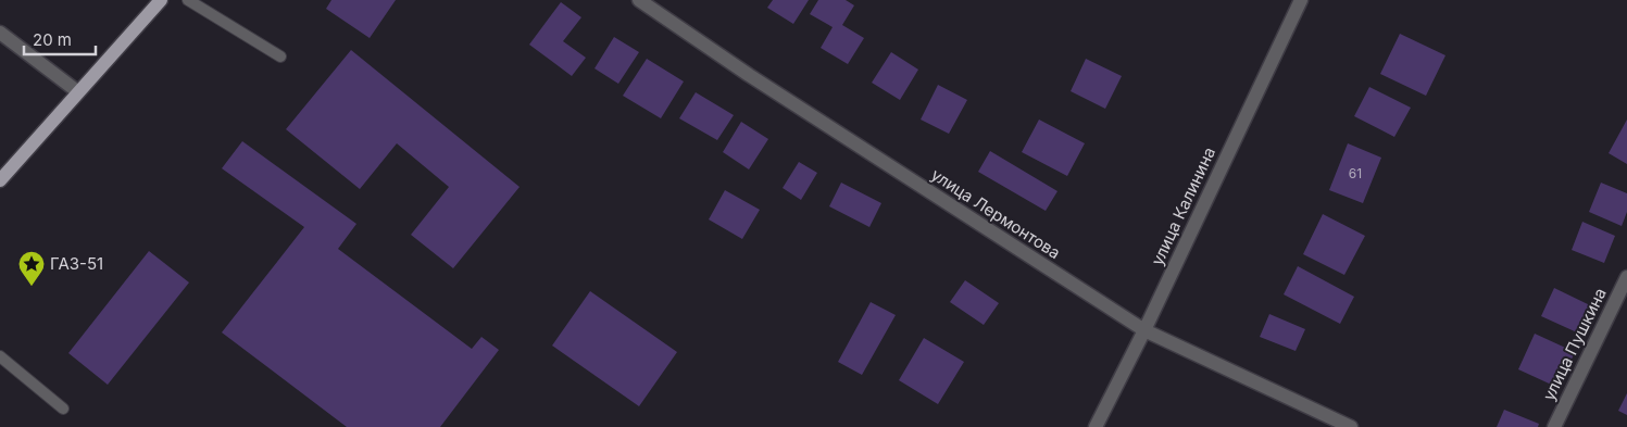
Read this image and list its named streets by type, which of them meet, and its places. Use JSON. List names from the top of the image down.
{
  "streets": {
    "street": ["улица Калинина", "улица Лермонтова", "улица Пушкина"]
  },
  "crossings": [
    ["улица Калинина", "улица Лермонтова"]
  ],
  "places": {
    "place": ["ГАЗ-51"]
  },
  "house_numbers": ["61"],
  "scale_bar": "20 m"
}
